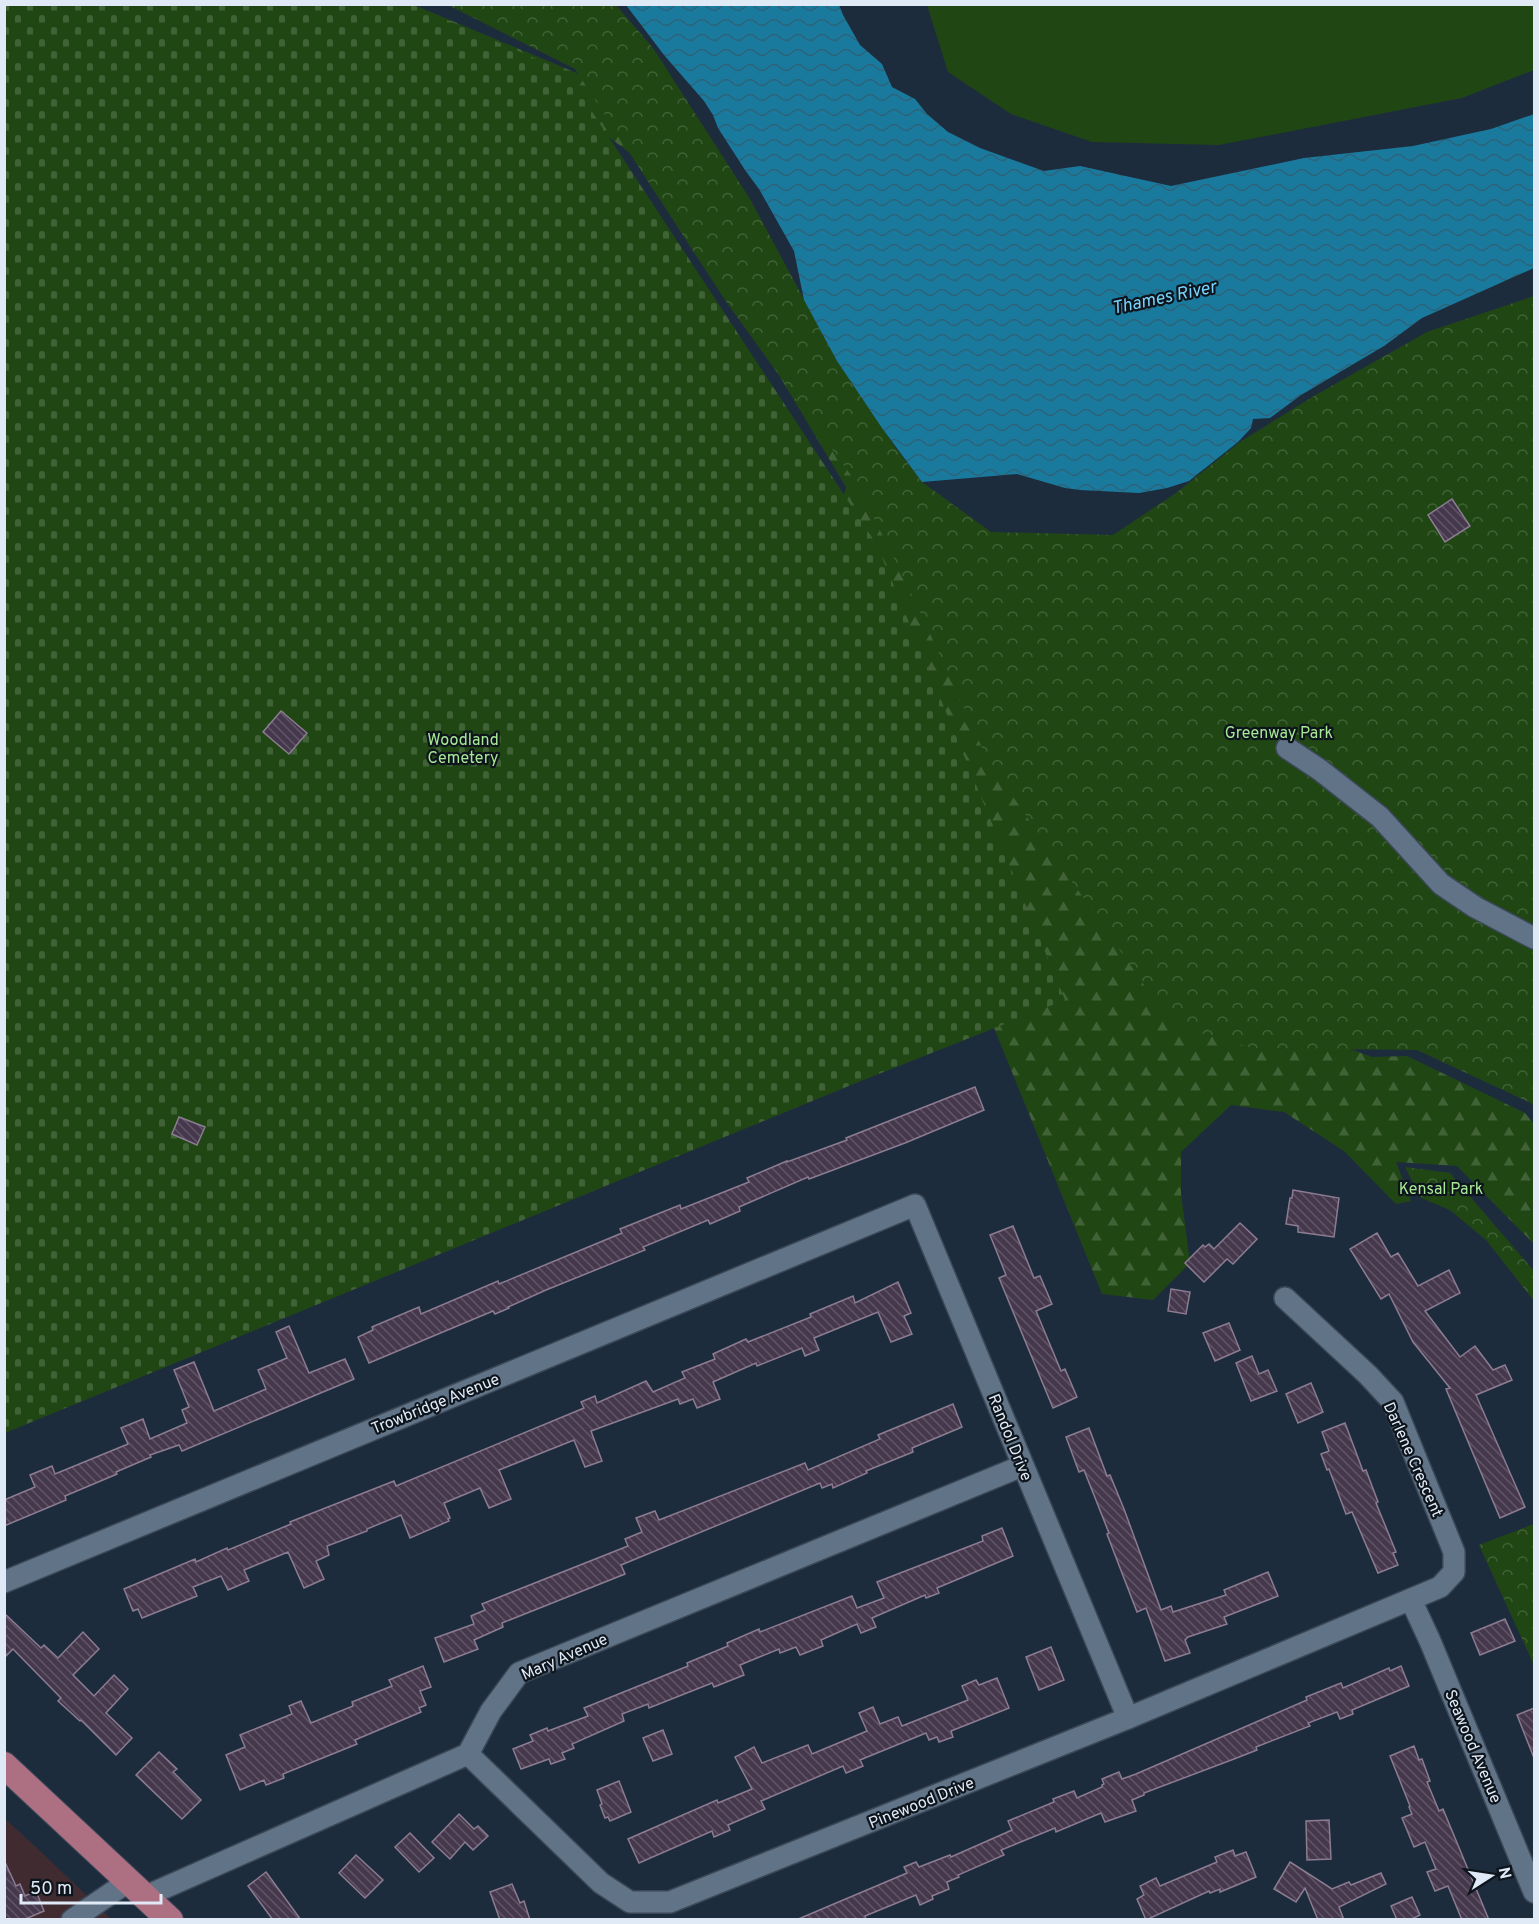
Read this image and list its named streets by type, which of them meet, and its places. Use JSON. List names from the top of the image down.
{
  "streets": {
    "street": [
      "Trowbridge Avenue",
      "Randol Drive",
      "Darlene Crescent",
      "Mary Avenue",
      "Seawood Avenue",
      "Pinewood Drive"
    ]
  },
  "crossings": [
    ["Trowbridge Avenue", "Randol Drive"],
    ["Randol Drive", "Mary Avenue"],
    ["Randol Drive", "Pinewood Drive"],
    ["Darlene Crescent", "Seawood Avenue"],
    ["Darlene Crescent", "Pinewood Drive"],
    ["Mary Avenue", "Pinewood Drive"],
    ["Seawood Avenue", "Pinewood Drive"]
  ],
  "water": ["Thames River"],
  "parks": ["Greenway Park", "Woodland Cemetery", "Kensal Park"],
  "scale_bar": "50 m",
  "north": "right"
}
